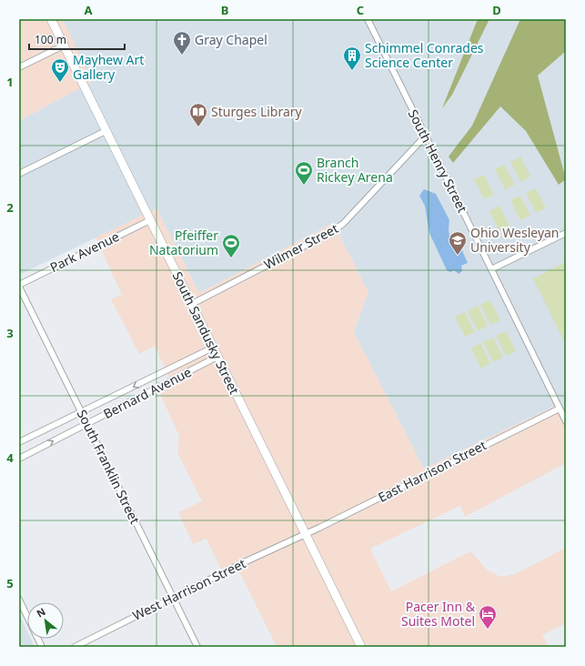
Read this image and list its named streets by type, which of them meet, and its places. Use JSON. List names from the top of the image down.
{
  "streets": {
    "street": [
      "South Henry Street",
      "Wilmer Street",
      "Park Avenue",
      "South Sandusky Street",
      "Bernard Avenue",
      "South Franklin Street",
      "East Harrison Street",
      "West Harrison Street"
    ]
  },
  "crossings": [
    ["South Henry Street", "Wilmer Street"],
    ["South Henry Street", "East Harrison Street"],
    ["Wilmer Street", "South Sandusky Street"],
    ["Park Avenue", "South Sandusky Street"],
    ["Park Avenue", "South Franklin Street"],
    ["South Sandusky Street", "Bernard Avenue"],
    ["South Sandusky Street", "East Harrison Street"],
    ["South Sandusky Street", "West Harrison Street"],
    ["Bernard Avenue", "South Franklin Street"],
    ["South Franklin Street", "West Harrison Street"],
    ["East Harrison Street", "West Harrison Street"]
  ],
  "places": {
    "church": ["Gray Chapel"],
    "building": ["Schimmel Conrades Science Center"],
    "theatre": ["Mayhew Art Gallery"],
    "library": ["Sturges Library"],
    "sports": ["Branch Rickey Arena", "Pfeiffer Natatorium"],
    "school or university": ["Ohio Wesleyan University"],
    "hotel": ["Pacer Inn & Suites Motel"]
  },
  "scale_bar": "100 m",
  "north": "top left",
  "grid": {
    "columns": [
      "A",
      "B",
      "C",
      "D"
    ],
    "rows": [
      "1",
      "2",
      "3",
      "4",
      "5"
    ]
  }
}
